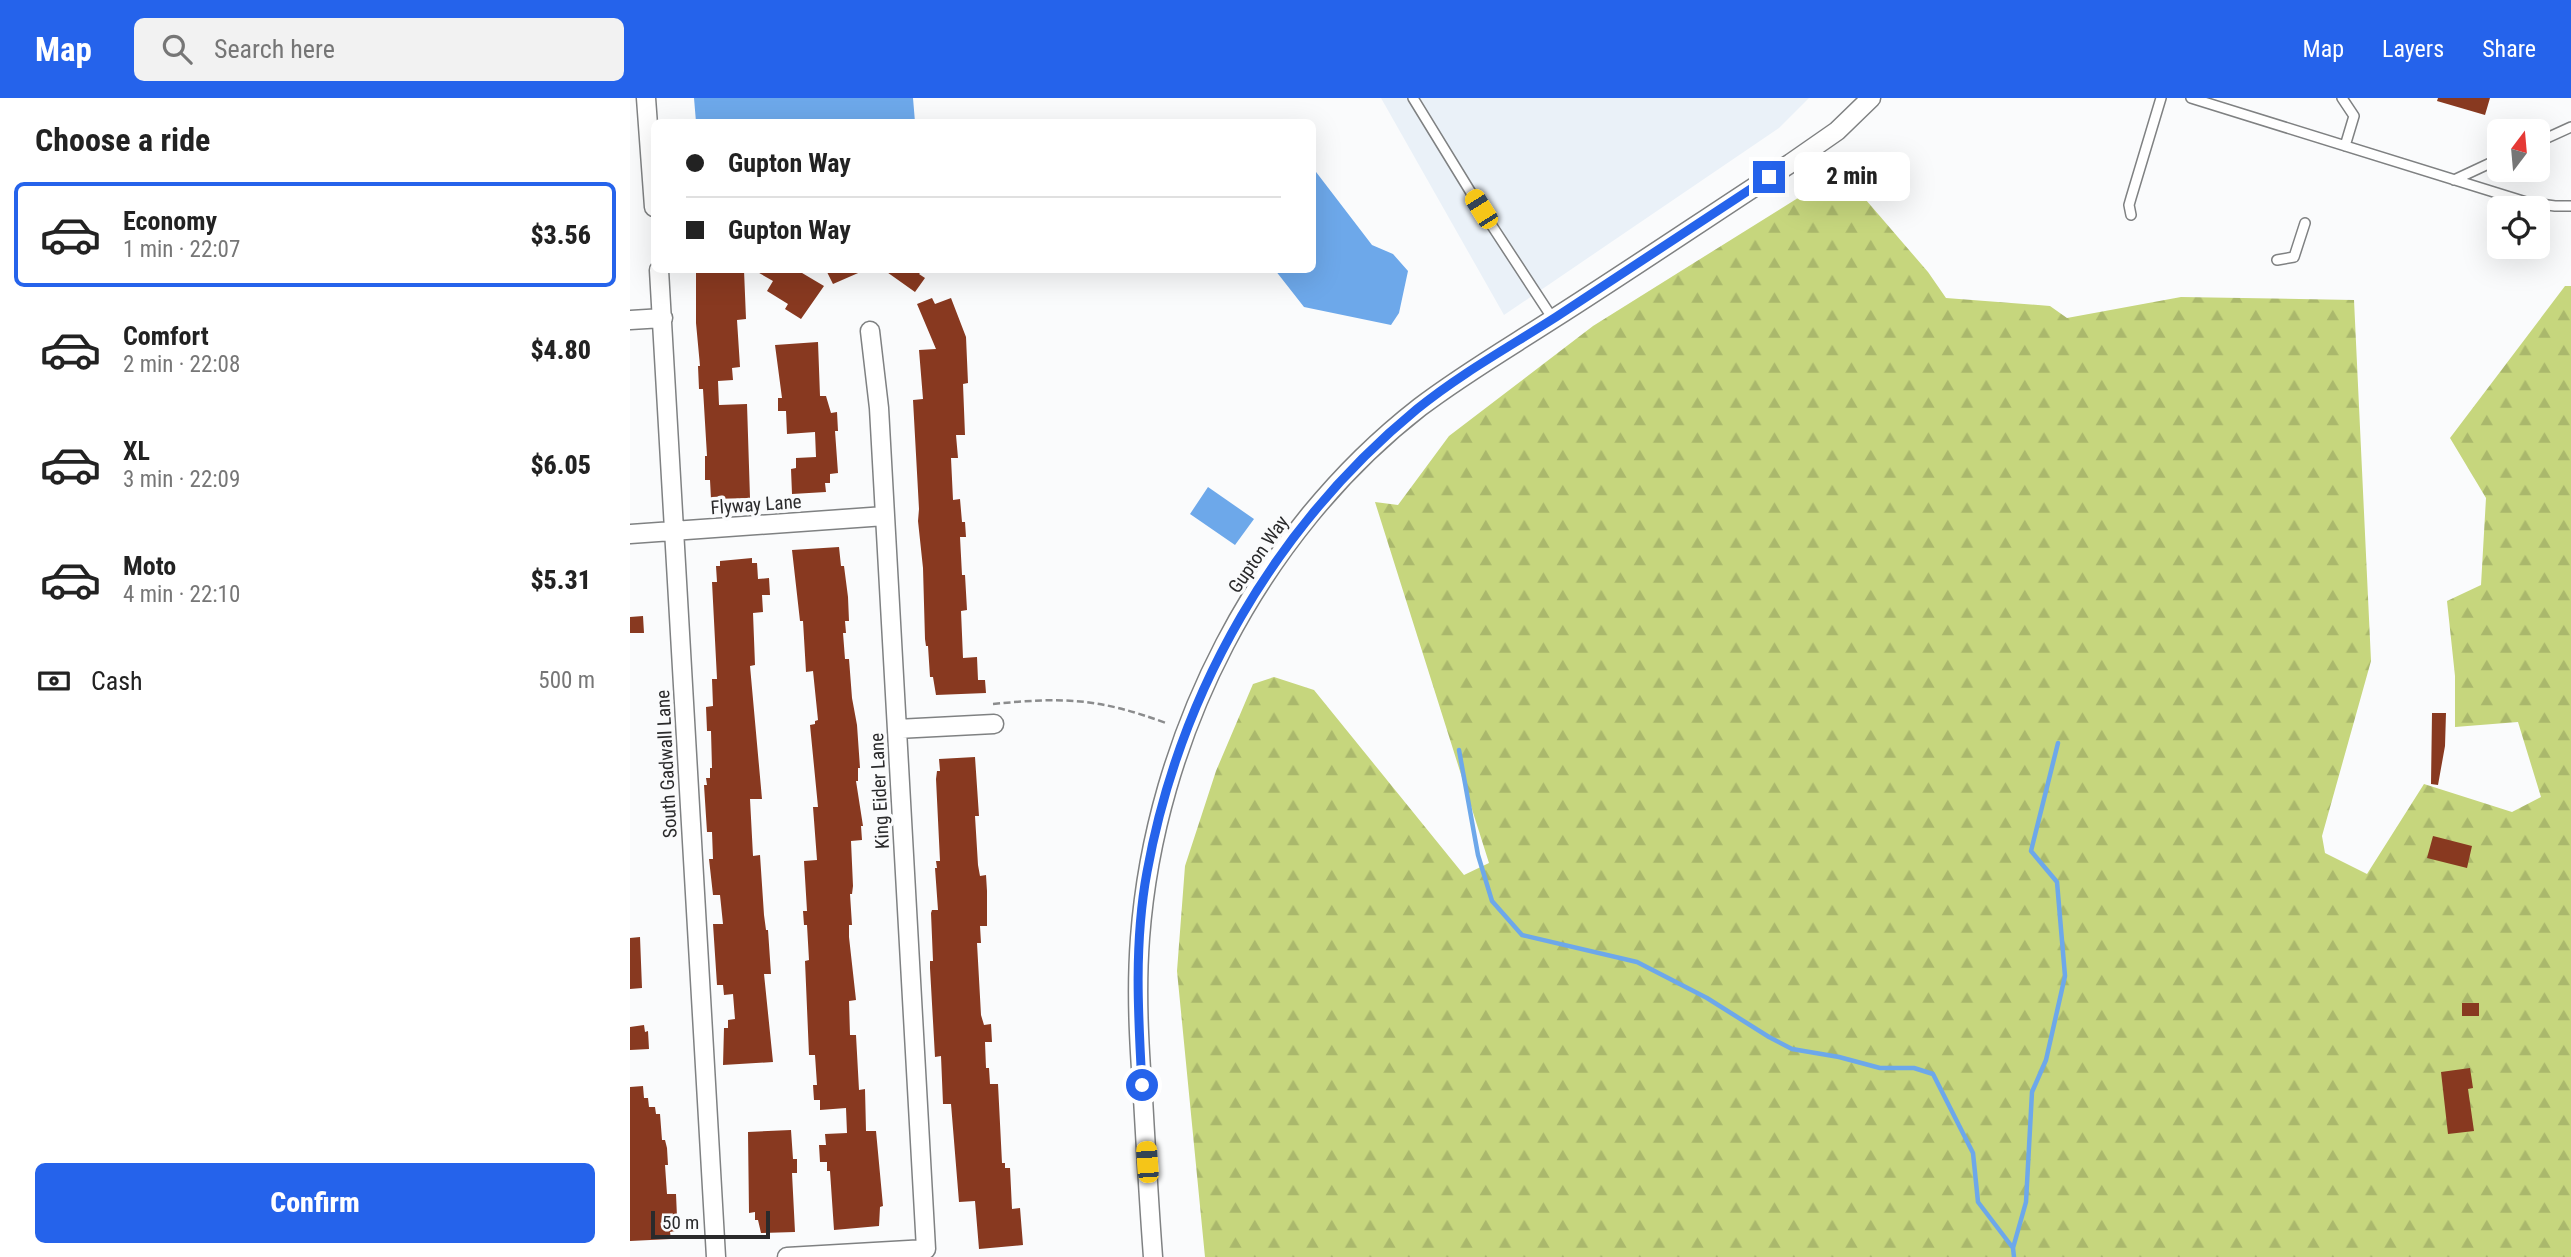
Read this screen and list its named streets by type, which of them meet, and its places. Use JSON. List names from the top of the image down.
{
  "streets": {
    "street": [
      "Flyway Lane",
      "Gupton Way",
      "South Gadwall Lane",
      "King Eider Lane"
    ]
  },
  "crossings": [
    ["Flyway Lane", "South Gadwall Lane"],
    ["Flyway Lane", "King Eider Lane"]
  ],
  "scale_bar": "50 m",
  "north": "top",
  "page": {
    "header": "Map",
    "search": "Search here",
    "nav": ["Map", "Layers", "Share"],
    "heading": "Choose a ride",
    "banner": ["Gupton Way", "Gupton Way"],
    "bubble": "2 min",
    "list": [
      {
        "name": "Economy",
        "note": "1 min · 22:07",
        "value": "$3.56"
      },
      {
        "name": "Comfort",
        "note": "2 min · 22:08",
        "value": "$4.80"
      },
      {
        "name": "XL",
        "note": "3 min · 22:09",
        "value": "$6.05"
      },
      {
        "name": "Moto",
        "note": "4 min · 22:10",
        "value": "$5.31"
      }
    ],
    "pay": ["Cash", "500 m"],
    "buttons": "Confirm",
    "scale": "50 m"
  }
}
